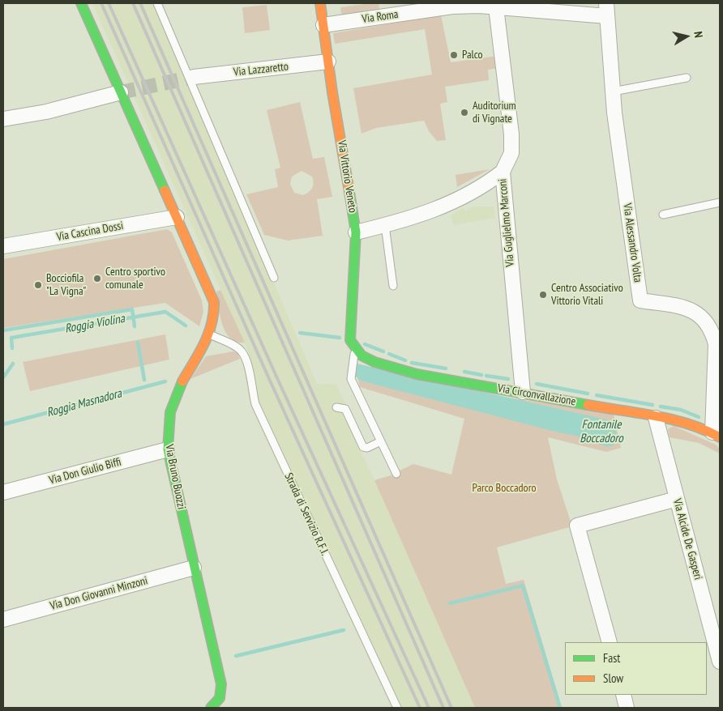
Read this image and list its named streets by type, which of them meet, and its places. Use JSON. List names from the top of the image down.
{
  "streets": {
    "street": [
      "Via Roma",
      "Via Lazzaretto",
      "Via Vittorio Veneto",
      "Via Guglielmo Marconi",
      "Via Cascina Dossi",
      "Via Alessandro Volta",
      "Via Circonvallazione",
      "Via Don Giulio Biffi",
      "Via Bruno Buozzi",
      "Via Alcide De Gasperi",
      "Via Don Giovanni Minzoni"
    ],
    "lane": ["Strada di Servizio R.F.I."]
  },
  "crossings": [
    ["Via Roma", "Via Vittorio Veneto"],
    ["Via Roma", "Via Guglielmo Marconi"],
    ["Via Roma", "Via Alessandro Volta"],
    ["Via Lazzaretto", "Via Vittorio Veneto"],
    ["Via Vittorio Veneto", "Via Circonvallazione"],
    ["Via Guglielmo Marconi", "Via Circonvallazione"],
    ["Via Cascina Dossi", "Via Bruno Buozzi"],
    ["Via Alessandro Volta", "Via Circonvallazione"],
    ["Via Circonvallazione", "Via Alcide De Gasperi"],
    ["Via Don Giulio Biffi", "Via Bruno Buozzi"],
    ["Via Bruno Buozzi", "Strada di Servizio R.F.I."],
    ["Via Bruno Buozzi", "Via Don Giovanni Minzoni"]
  ],
  "water": ["Roggia Violina", "Roggia Masnadora", "Fontanile Boccadoro"],
  "parks": ["Parco Boccadoro"],
  "places": [
    "Palco",
    "Auditorium di Vignate",
    "Centro sportivo comunale",
    "Bocciofila \"La Vigna\"",
    "Centro Associativo Vittorio Vitali"
  ],
  "legend": ["Fast", "Slow"],
  "north": "right"
}
